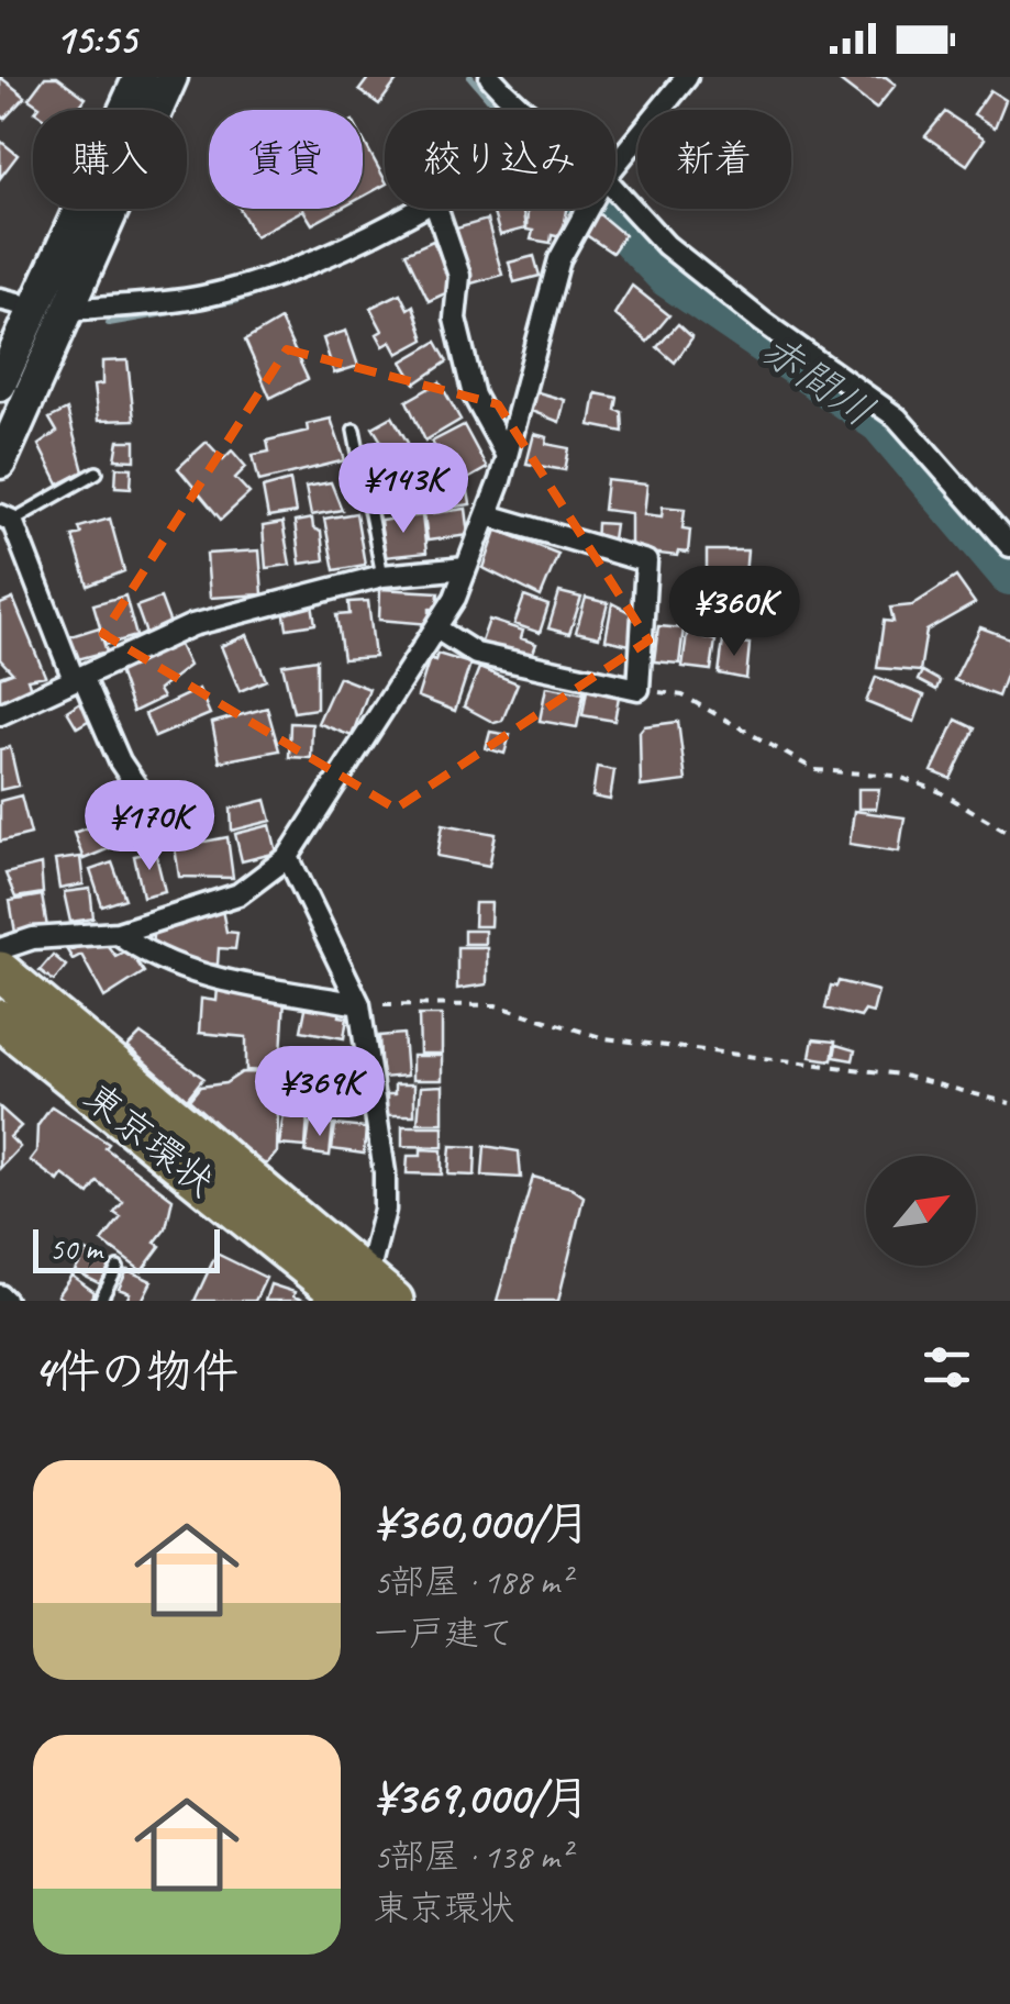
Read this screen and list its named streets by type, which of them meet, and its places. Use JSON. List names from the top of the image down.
{
  "streets": {
    "highway": ["東京環状"]
  },
  "water": ["赤間川"],
  "scale_bar": "50 m",
  "north": "top right",
  "page": {
    "status": "15:55",
    "chip": [
      "購入",
      "賃貸",
      "絞り込み",
      "新着"
    ],
    "price": [
      "¥143K",
      "¥360K",
      "¥170K",
      "¥369K"
    ],
    "scale": "50 m",
    "heading": "4件の物件",
    "list": [
      {
        "name": "¥360,000/月",
        "note": "5部屋 · 188 m² · 一戸建て"
      },
      {
        "name": "¥369,000/月",
        "note": "5部屋 · 138 m² · 東京環状"
      }
    ]
  }
}
